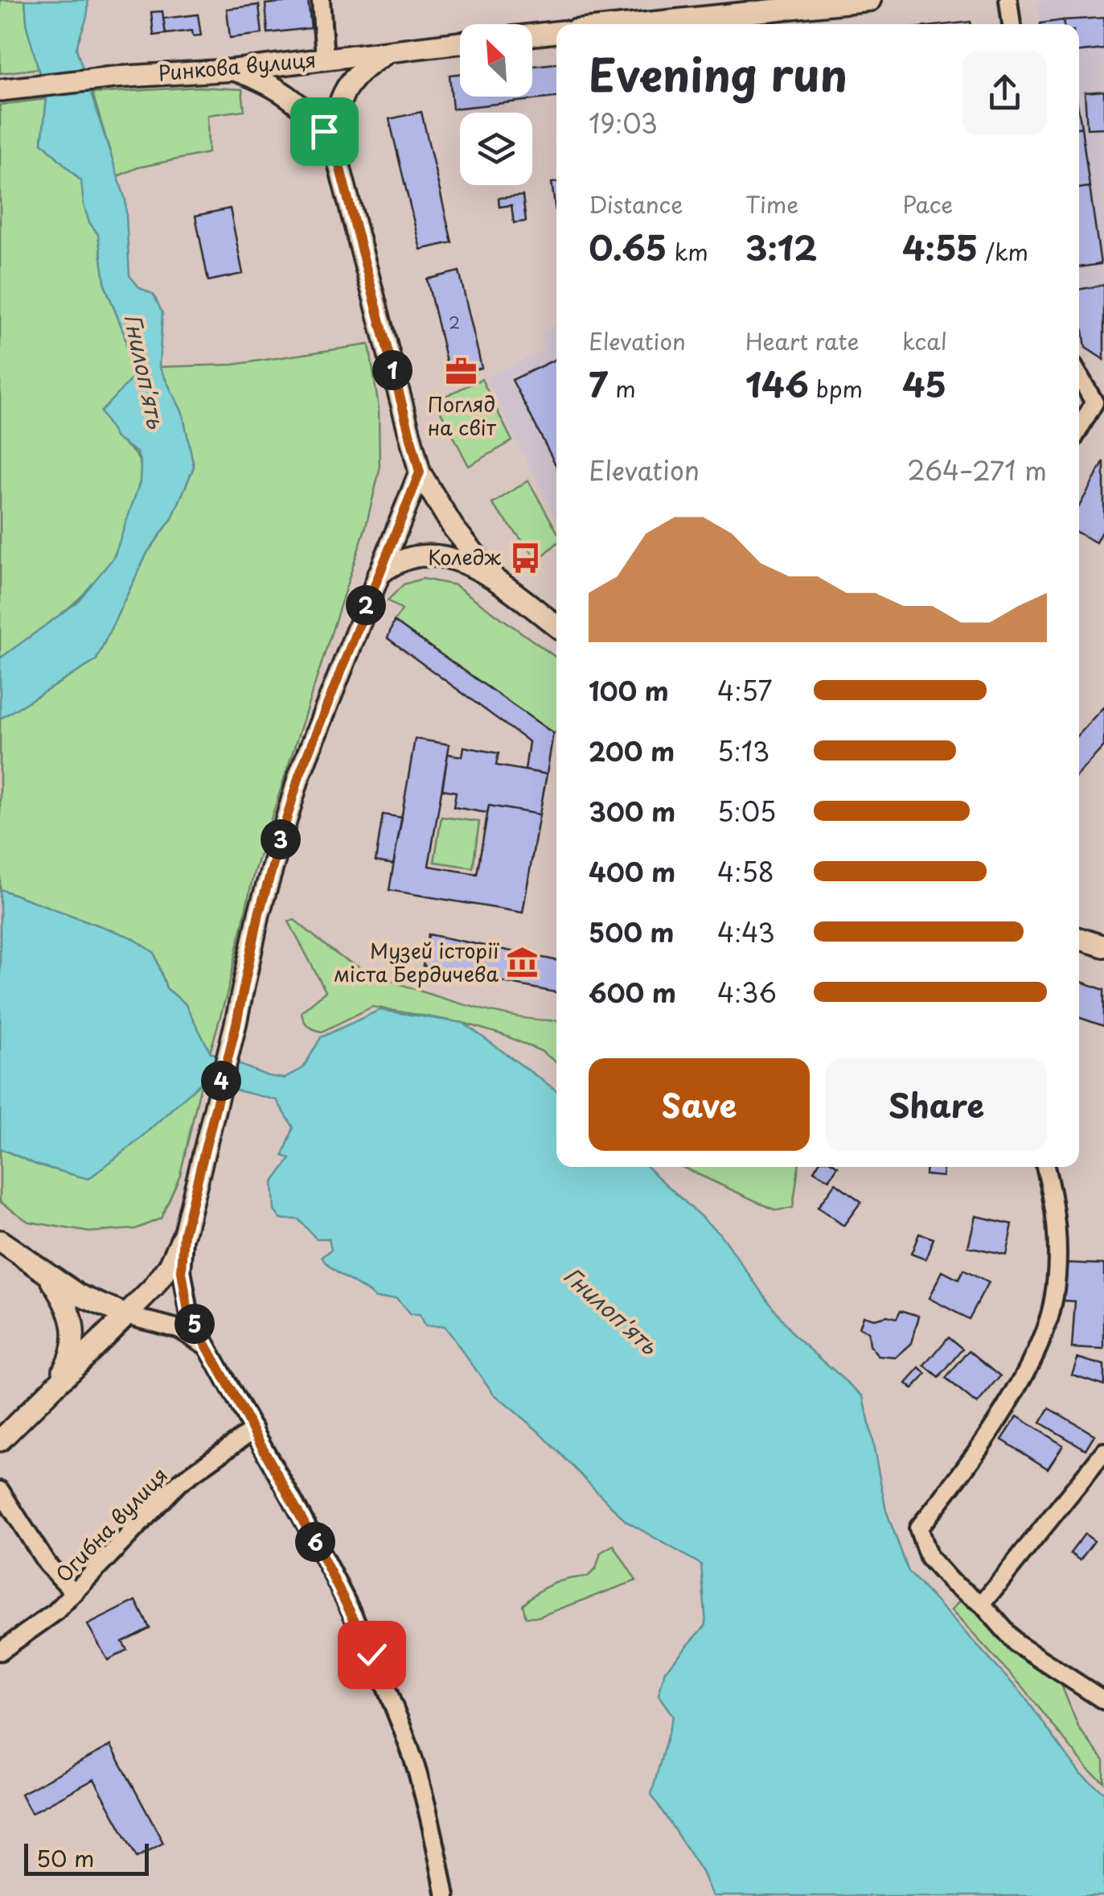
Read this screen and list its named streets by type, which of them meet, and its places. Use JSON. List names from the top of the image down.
{
  "streets": {
    "main road": ["Ринкова вулиця"],
    "street": ["Огибна вулиця"]
  },
  "water": ["Гнилоп'ять"],
  "places": {
    "office": ["Погляд на світ"],
    "bus stop": ["Коледж"],
    "museum": ["Музей історії міста Бердичева"]
  },
  "house_numbers": ["2"],
  "scale_bar": "50 m",
  "north": "top left",
  "page": {
    "heading": ["Evening run", "19:03"],
    "stats": [
      ["Distance", "0.65 km"],
      ["Time", "3:12"],
      ["Pace", "4:55 /km"],
      ["Elevation", "7 m"],
      ["Heart rate", "146 bpm"],
      ["kcal", "45"]
    ],
    "pins": [
      "1",
      "2",
      "3",
      "4",
      "5",
      "6"
    ],
    "chart": ["Elevation", "264–271 m"],
    "list": [
      {
        "name": "100 m",
        "note": "4:57"
      },
      {
        "name": "200 m",
        "note": "5:13"
      },
      {
        "name": "300 m",
        "note": "5:05"
      },
      {
        "name": "400 m",
        "note": "4:58"
      },
      {
        "name": "500 m",
        "note": "4:43"
      },
      {
        "name": "600 m",
        "note": "4:36"
      }
    ],
    "buttons": ["Save", "Share"],
    "scale": "50 m"
  }
}
